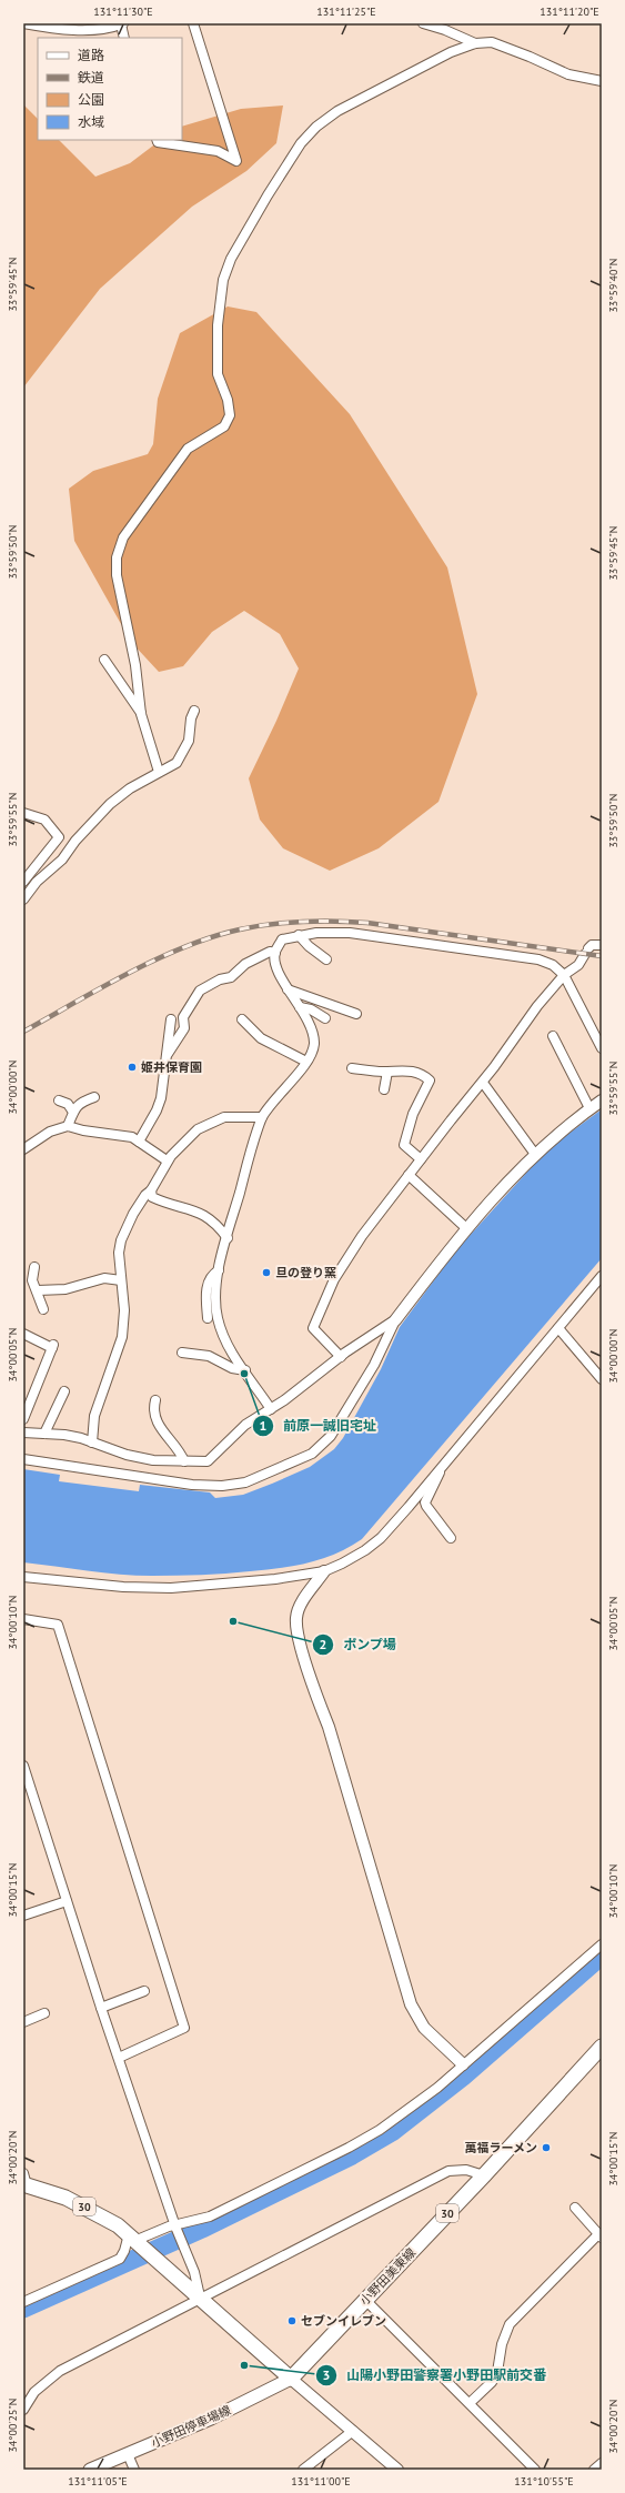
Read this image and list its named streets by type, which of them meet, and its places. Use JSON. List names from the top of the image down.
{
  "streets": {
    "main road": ["30", "小野田美東線", "小野田停車場線"]
  },
  "crossings": [
    ["30", "小野田美東線"],
    ["30", "小野田停車場線"],
    ["小野田美東線", "小野田停車場線"]
  ],
  "places": [
    "姫井保育園",
    "旦の登り窯",
    "前原一誠旧宅址",
    "ポンプ場",
    "萬福ラーメン",
    "セブンイレブン",
    "山陽小野田警察署小野田駅前交番"
  ],
  "legend": [
    "道路",
    "鉄道",
    "公園",
    "水域"
  ],
  "coordinates": [
    "131°11'30\"E",
    "131°11'25\"E",
    "131°11'20\"E",
    "33°59'45\"N",
    "33°59'40\"N",
    "33°59'50\"N",
    "33°59'55\"N",
    "34°00'00\"N",
    "34°00'05\"N",
    "34°00'10\"N",
    "34°00'15\"N",
    "34°00'20\"N",
    "34°00'25\"N",
    "131°11'05\"E",
    "131°11'00\"E",
    "131°10'55\"E"
  ]
}
